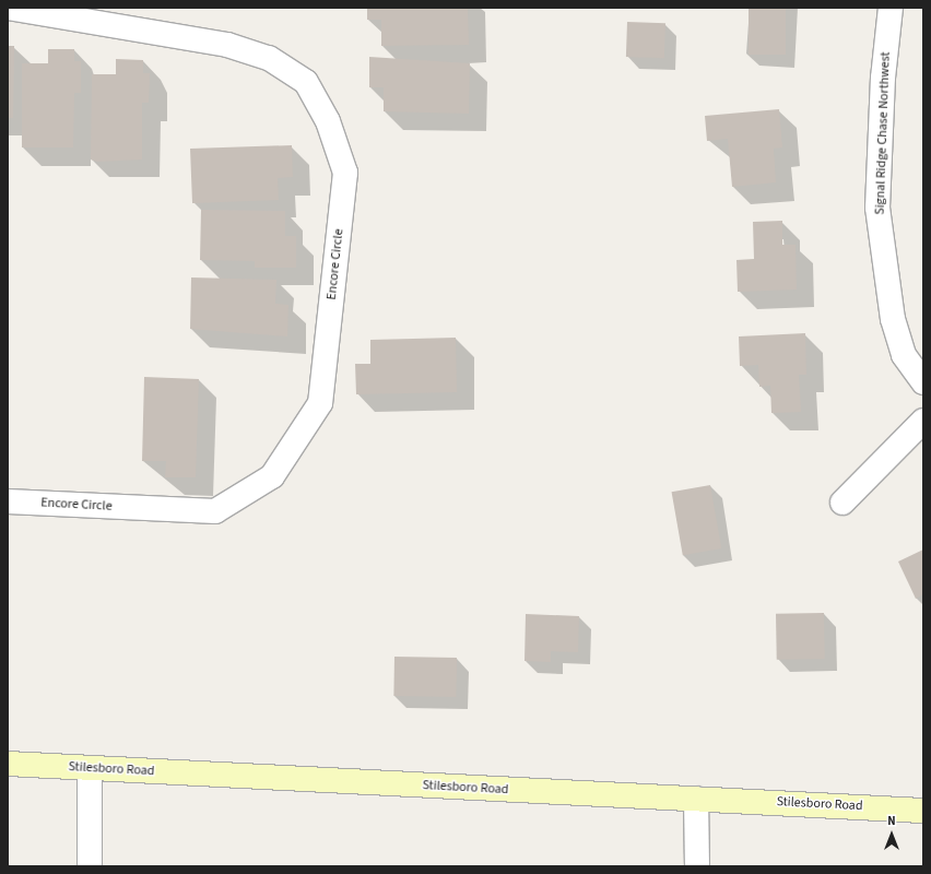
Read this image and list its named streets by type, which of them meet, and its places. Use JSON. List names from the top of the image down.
{
  "streets": {
    "main road": ["Stilesboro Road"],
    "street": ["Signal Ridge Chase Northwest", "Encore Circle"]
  },
  "north": "top"
}
